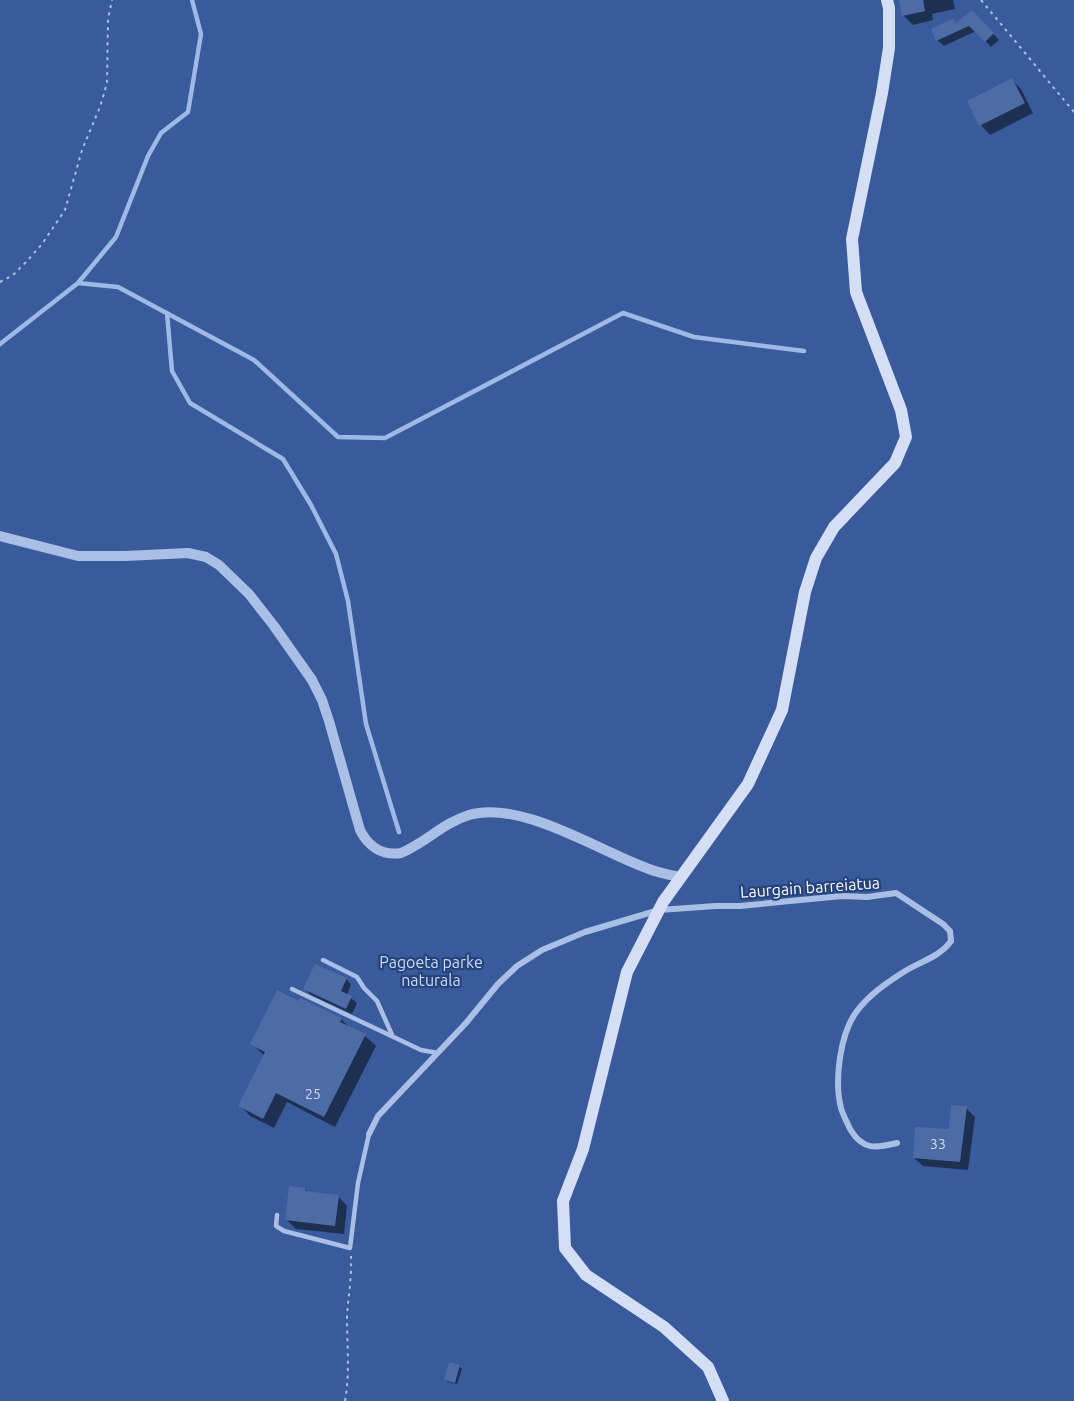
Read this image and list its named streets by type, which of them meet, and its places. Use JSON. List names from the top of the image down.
{
  "streets": {
    "street": ["Laurgain barreiatua"]
  },
  "parks": ["Pagoeta parke naturala"],
  "house_numbers": ["25", "33"]
}
